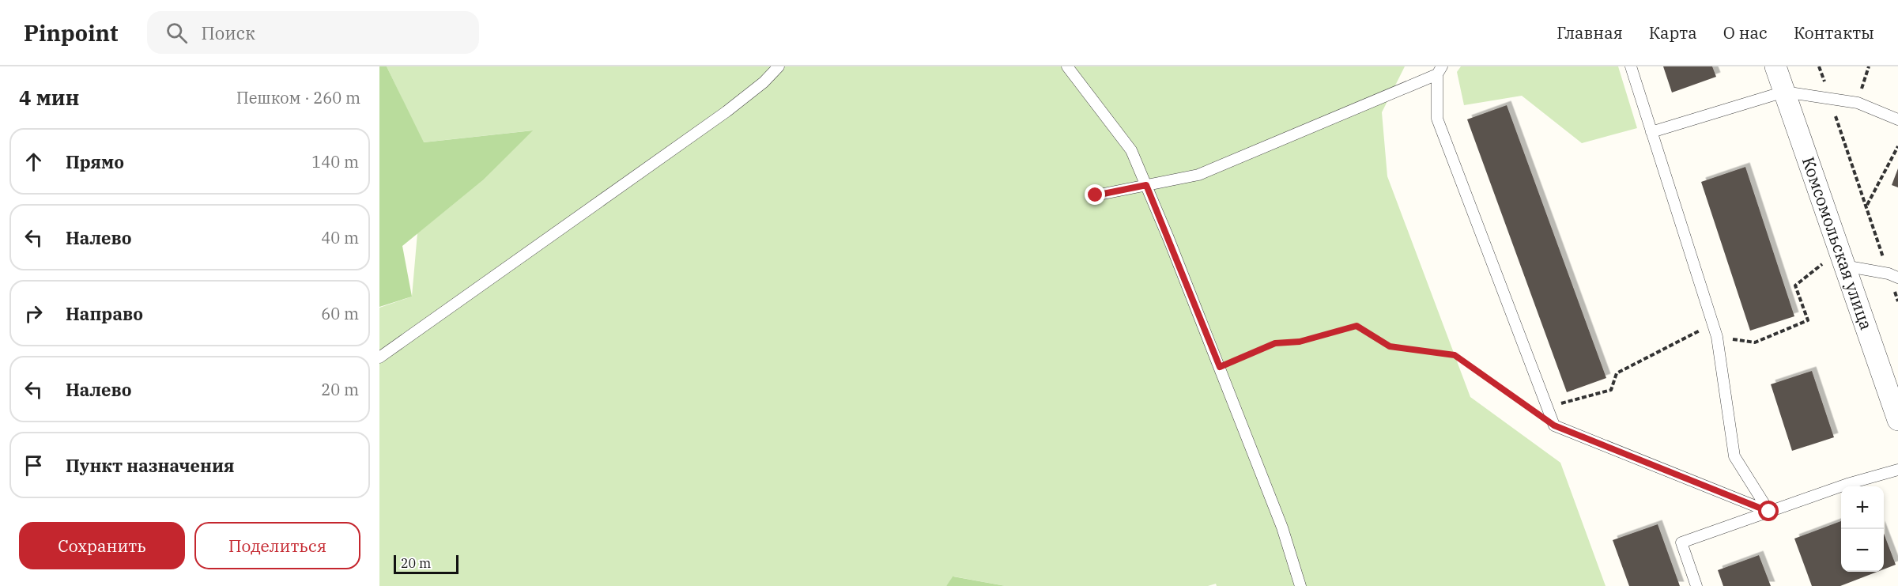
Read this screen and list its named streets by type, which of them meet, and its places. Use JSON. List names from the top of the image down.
{
  "streets": {
    "street": ["Комсомольская улица"]
  },
  "scale_bar": "20 m",
  "page": {
    "header": "Pinpoint",
    "search": "Поиск",
    "nav": [
      "Главная",
      "Карта",
      "О нас",
      "Контакты"
    ],
    "heading": ["4 мин", "Пешком · 260 m"],
    "list": [
      ["Прямо", "140 m"],
      ["Налево", "40 m"],
      ["Направо", "60 m"],
      ["Налево", "20 m"],
      "Пункт назначения"
    ],
    "map_buttons": ["+", "−"],
    "buttons": ["Сохранить", "Поделиться"],
    "scale": "20 m"
  }
}
